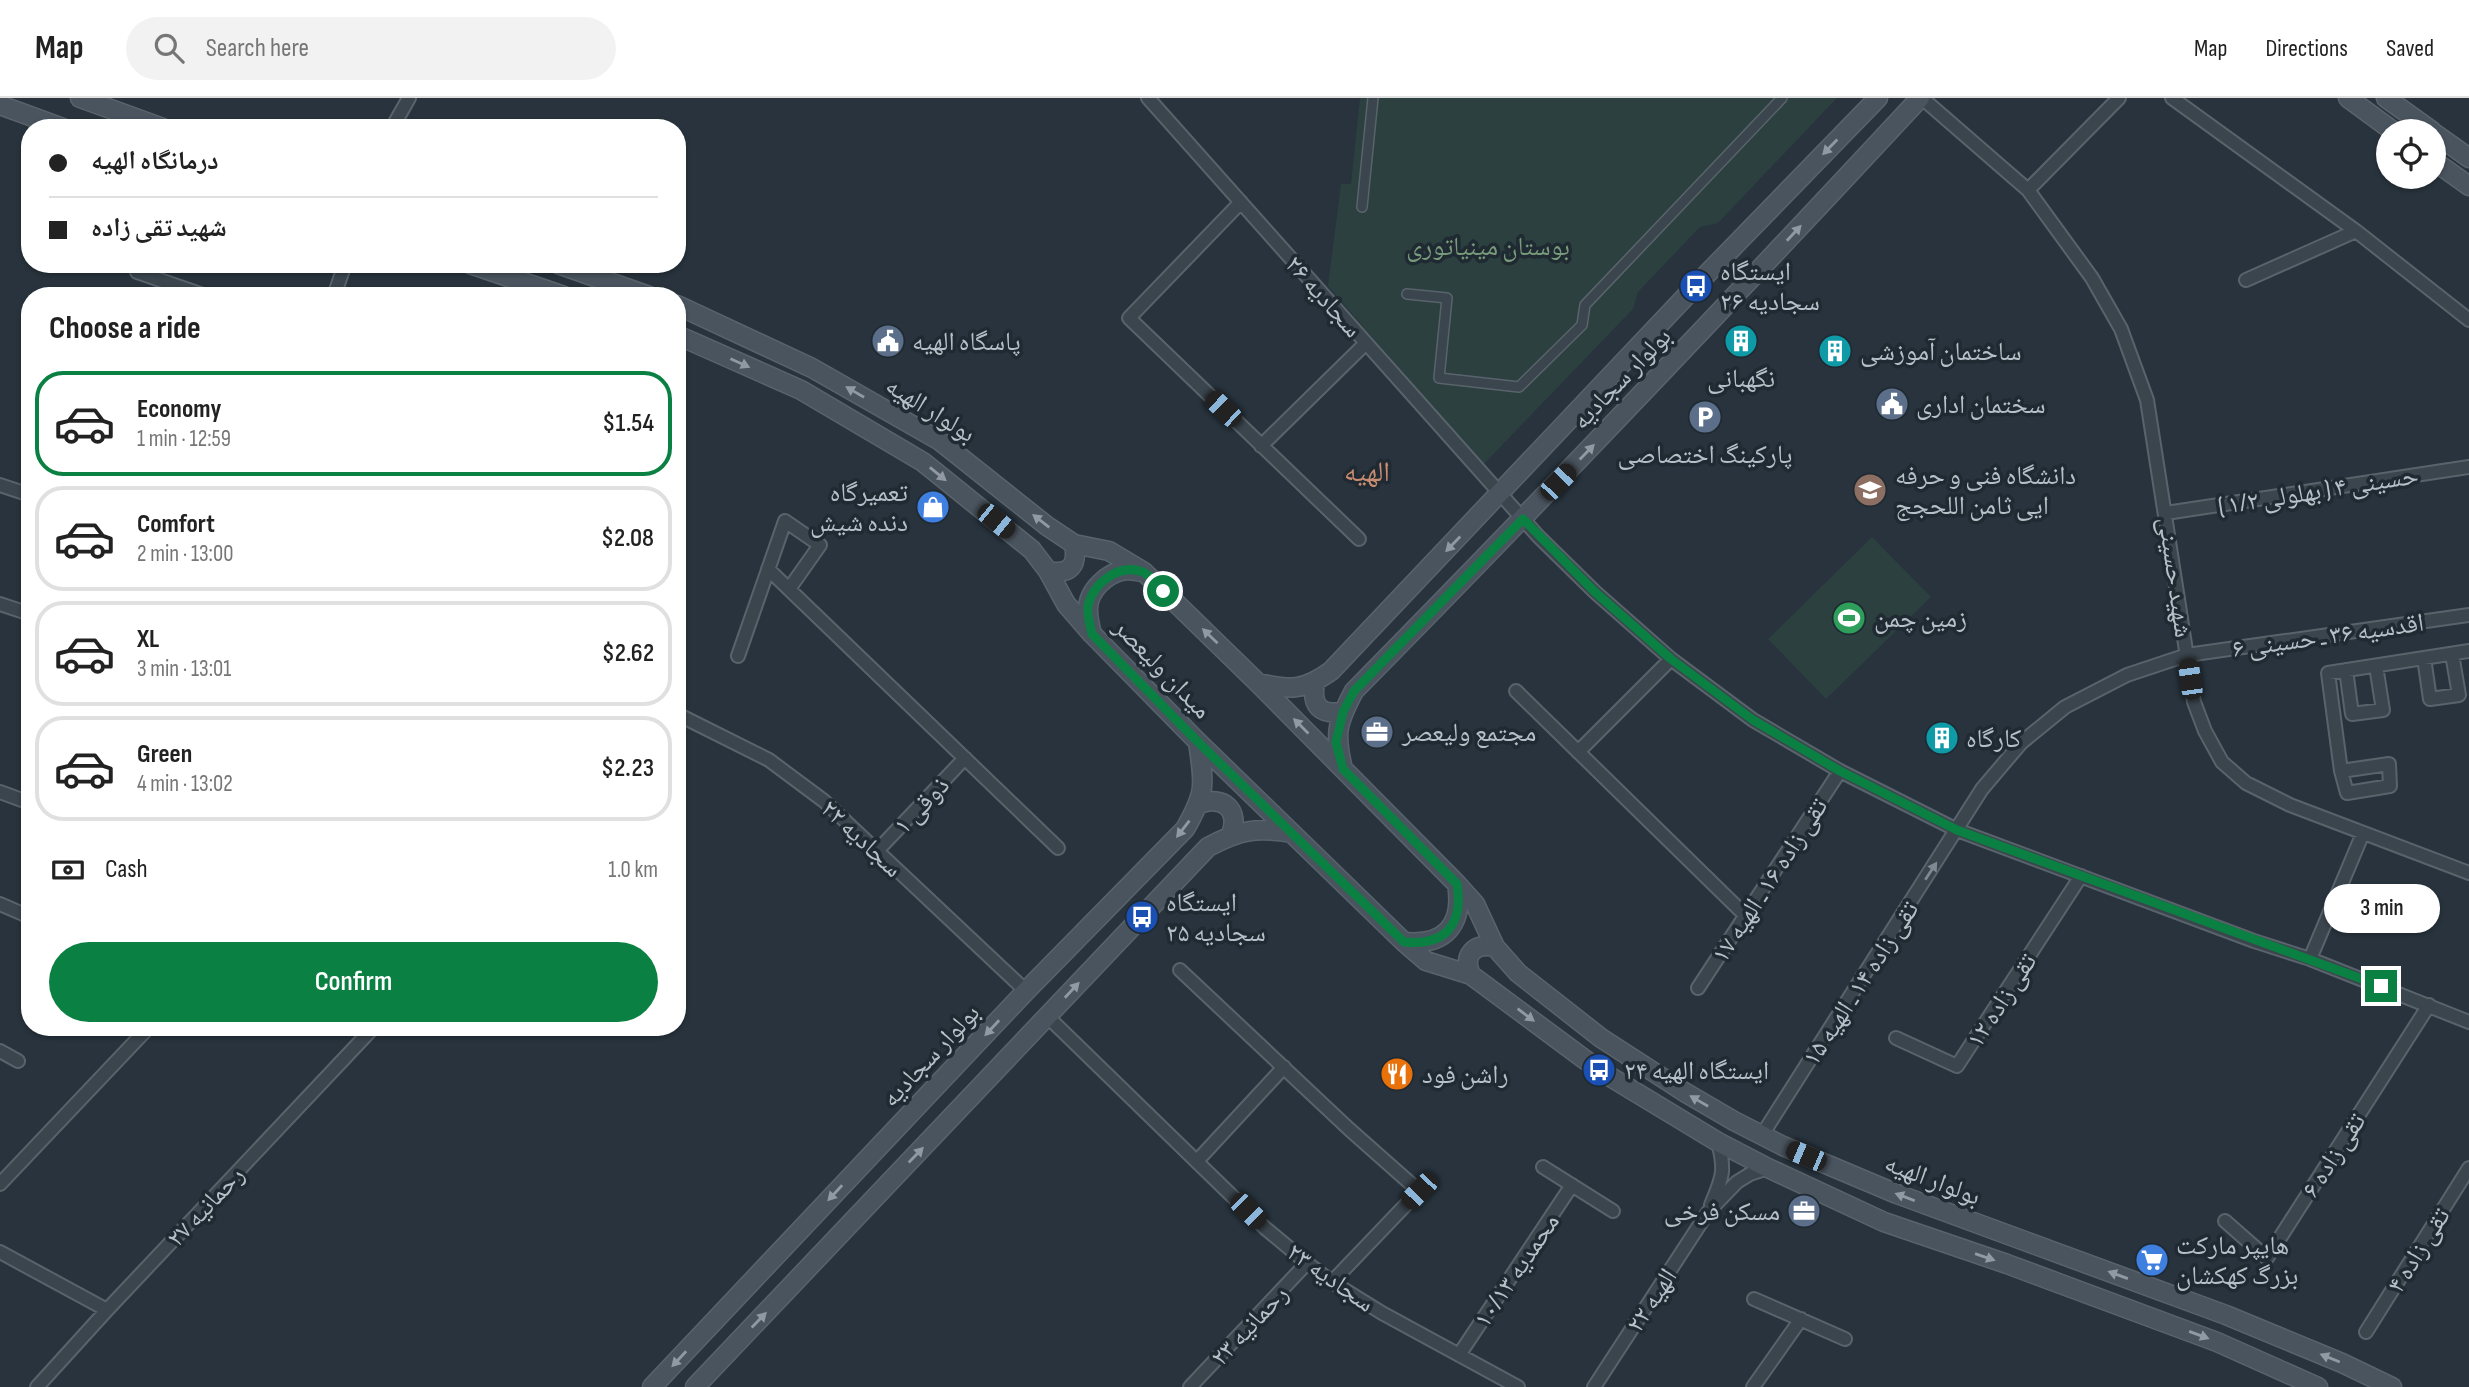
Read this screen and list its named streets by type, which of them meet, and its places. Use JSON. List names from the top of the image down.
{
  "streets": {
    "main road": ["بولوار سجادیه", "بولوار الهیه", "میدان ولیعصر"],
    "street": [
      "سجادیه ۲۶",
      "حسینی ۴ ( بهلولی ۱/۲ )",
      "شهید حسینی",
      "اقدسیه ۳۶ ـ حسینی ۶",
      "ذوقی ۱",
      "سجادیه ۲۲",
      "تقی زاده ۱۶ ـ الهیه ۱۷",
      "تقی زاده ۱۴ ـ الهیه ۱۵",
      "تقی زاده ۱۲",
      "تقی زاده ۶",
      "رحمانیه ۲۷",
      "تقی زاده ۴",
      "محمدیه ۱۰/۱۳",
      "سجادیه ۲۳",
      "الهیه ۲۲",
      "رحمانیه ۲۳"
    ]
  },
  "crossings": [
    ["سجادیه ۲۶", "بولوار سجادیه"],
    ["سجادیه ۲۶", "اقدسیه ۳۶ ـ حسینی ۶"],
    ["سجادیه ۲۶", "تقی زاده ۱۶ ـ الهیه ۱۷"],
    ["سجادیه ۲۶", "تقی زاده ۱۴ ـ الهیه ۱۵"],
    ["سجادیه ۲۶", "تقی زاده ۱۲"],
    ["سجادیه ۲۶", "تقی زاده ۶"],
    ["بولوار سجادیه", "شهید حسینی"],
    ["بولوار سجادیه", "میدان ولیعصر"],
    ["بولوار سجادیه", "سجادیه ۲۲"],
    ["بولوار الهیه", "میدان ولیعصر"],
    ["بولوار الهیه", "تقی زاده ۱۴ ـ الهیه ۱۵"],
    ["حسینی ۴ ( بهلولی ۱/۲ )", "شهید حسینی"],
    ["شهید حسینی", "اقدسیه ۳۶ ـ حسینی ۶"],
    ["اقدسیه ۳۶ ـ حسینی ۶", "تقی زاده ۱۴ ـ الهیه ۱۵"],
    ["ذوقی ۱", "سجادیه ۲۲"],
    ["محمدیه ۱۰/۱۳", "سجادیه ۲۳"],
    ["سجادیه ۲۳", "رحمانیه ۲۳"]
  ],
  "one_way": ["تقی زاده ۱۴ ـ الهیه ۱۵"],
  "districts": ["الهیه"],
  "parks": ["بوستان مینیاتوری"],
  "places": {
    "bus stop": ["ایستگاه سجادیه ۲۶", "ایستگاه سجادیه ۲۵", "ایستگاه الهیه ۲۴"],
    "public building": ["پاسگاه الهیه", "سختمان اداری"],
    "building": ["نگهبانی", "ساختمان آموزشی", "کارگاه"],
    "parking": ["پارکینگ اختصاصی"],
    "school or university": ["دانشگاه فنی و حرفه ایی ثامن اللحجج"],
    "shop": ["تعمیرگاه دنده شیش"],
    "sports": ["زمین چمن"],
    "office": ["مجتمع ولیعصر", "مسکن فرخی"],
    "restaurant": ["راشن فود"],
    "supermarket": ["هایپر مارکت بزرگ کهکشان"]
  },
  "page": {
    "header": "Map",
    "search": "Search here",
    "nav": ["Map", "Directions", "Saved"],
    "banner": ["درمانگاه الهیه", "شهید تقی زاده"],
    "heading": "Choose a ride",
    "list": [
      {
        "name": "Economy",
        "note": "1 min · 12:59",
        "value": "$1.54"
      },
      {
        "name": "Comfort",
        "note": "2 min · 13:00",
        "value": "$2.08"
      },
      {
        "name": "XL",
        "note": "3 min · 13:01",
        "value": "$2.62"
      },
      {
        "name": "Green",
        "note": "4 min · 13:02",
        "value": "$2.23"
      }
    ],
    "pay": ["Cash", "1.0 km"],
    "bubble": "3 min",
    "buttons": "Confirm"
  }
}
